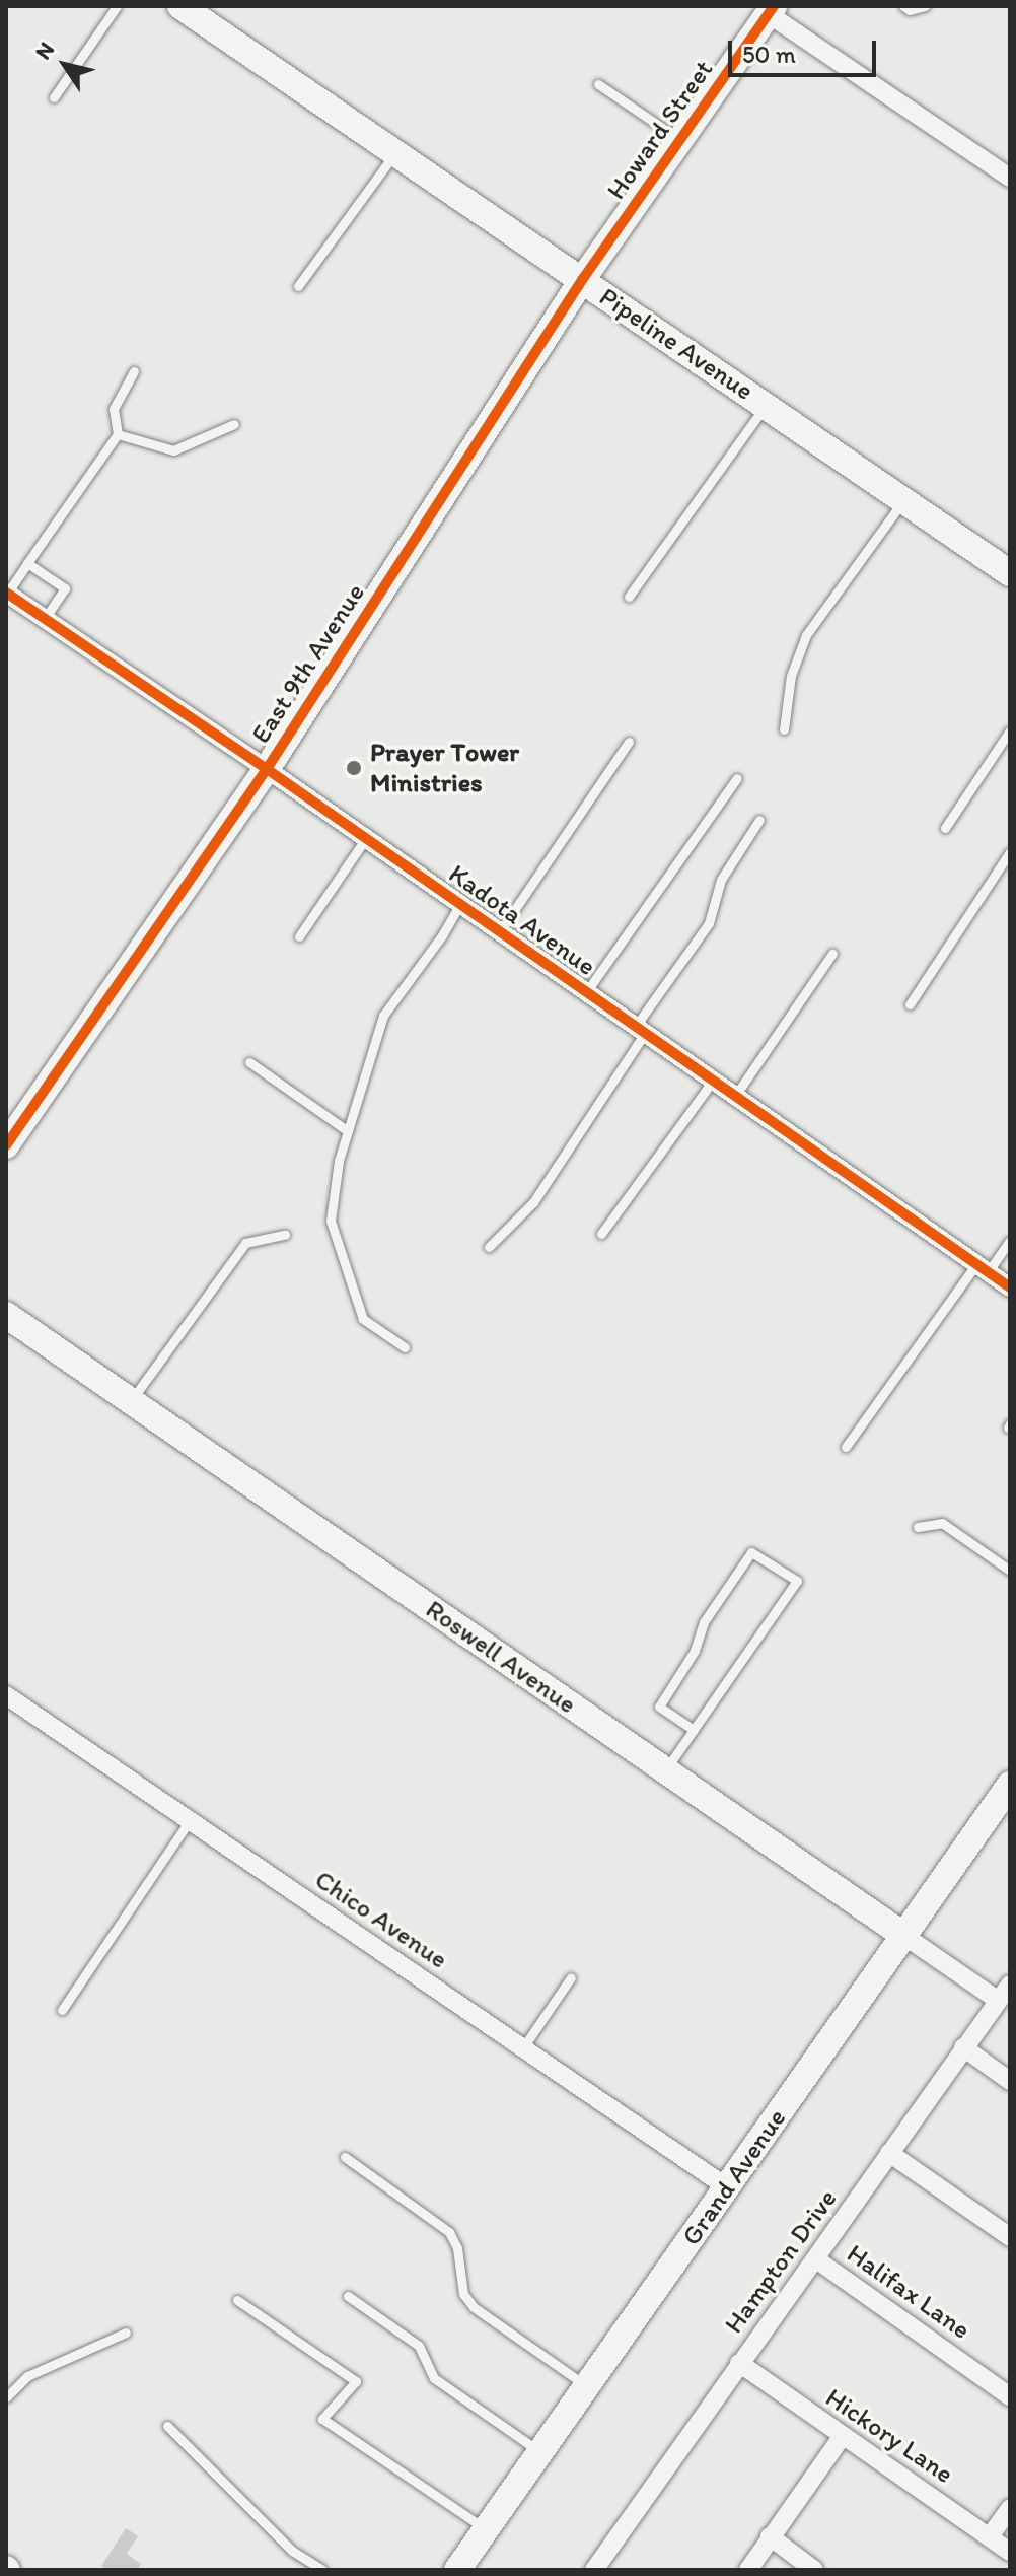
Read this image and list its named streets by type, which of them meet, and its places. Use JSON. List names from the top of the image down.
{
  "streets": {
    "street": [
      "Howard Street",
      "Pipeline Avenue",
      "East 9th Avenue",
      "Kadota Avenue",
      "Roswell Avenue",
      "Chico Avenue",
      "Grand Avenue",
      "Hampton Drive",
      "Halifax Lane",
      "Hickory Lane"
    ]
  },
  "crossings": [
    ["Howard Street", "Pipeline Avenue"],
    ["Howard Street", "East 9th Avenue"],
    ["Pipeline Avenue", "East 9th Avenue"],
    ["East 9th Avenue", "Kadota Avenue"],
    ["Roswell Avenue", "Grand Avenue"],
    ["Roswell Avenue", "Hampton Drive"],
    ["Chico Avenue", "Grand Avenue"],
    ["Hampton Drive", "Halifax Lane"],
    ["Hampton Drive", "Hickory Lane"]
  ],
  "places": ["Prayer Tower Ministries"],
  "scale_bar": "50 m",
  "north": "top left"
}
